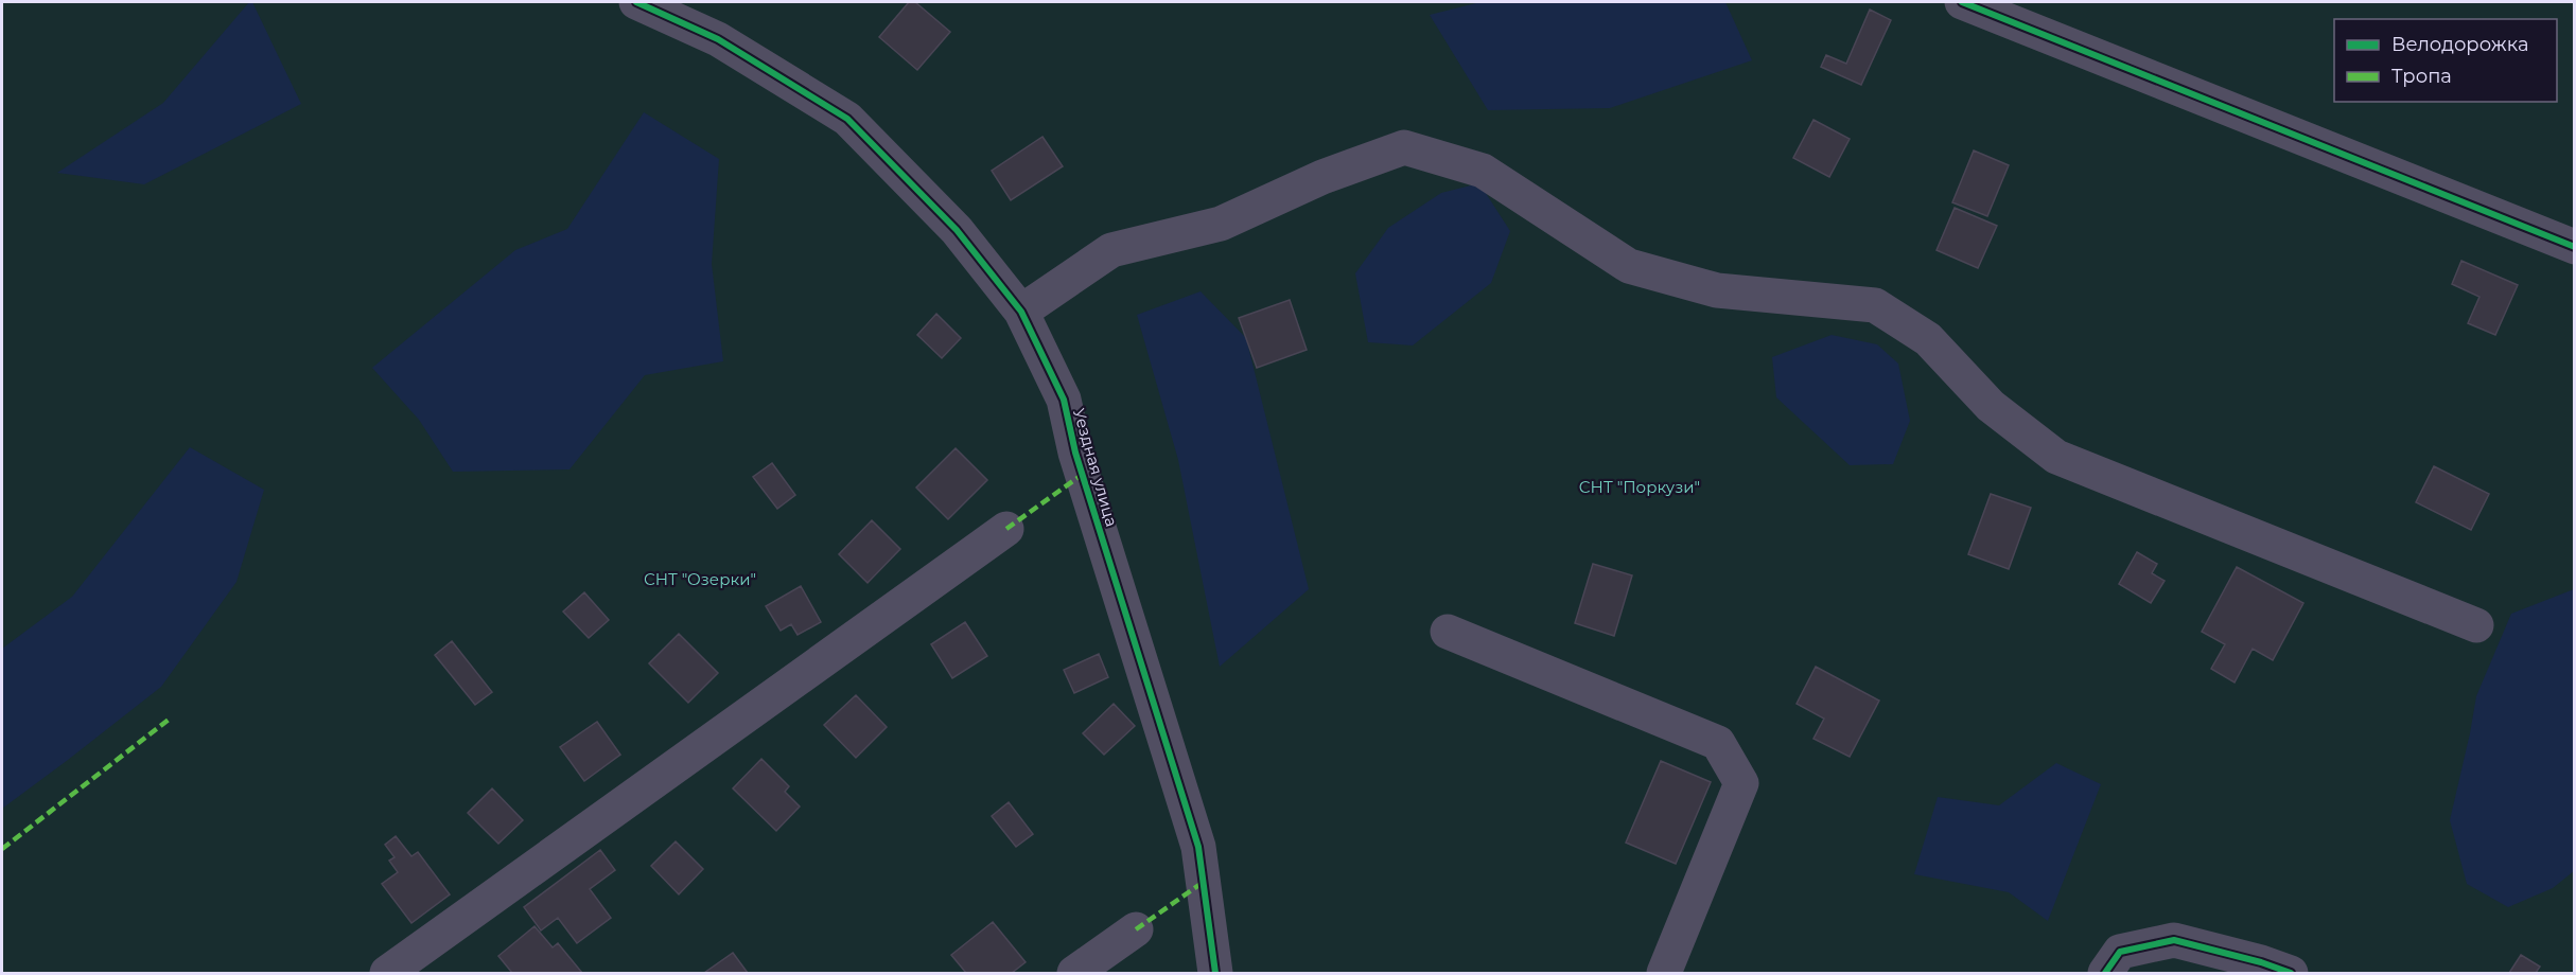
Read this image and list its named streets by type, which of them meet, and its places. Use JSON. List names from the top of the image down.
{
  "streets": {
    "street": ["Уездная улица"]
  },
  "parks": ["СНТ \"Поркузи\"", "СНТ \"Озерки\""],
  "legend": ["Велодорожка", "Тропа"]
}
